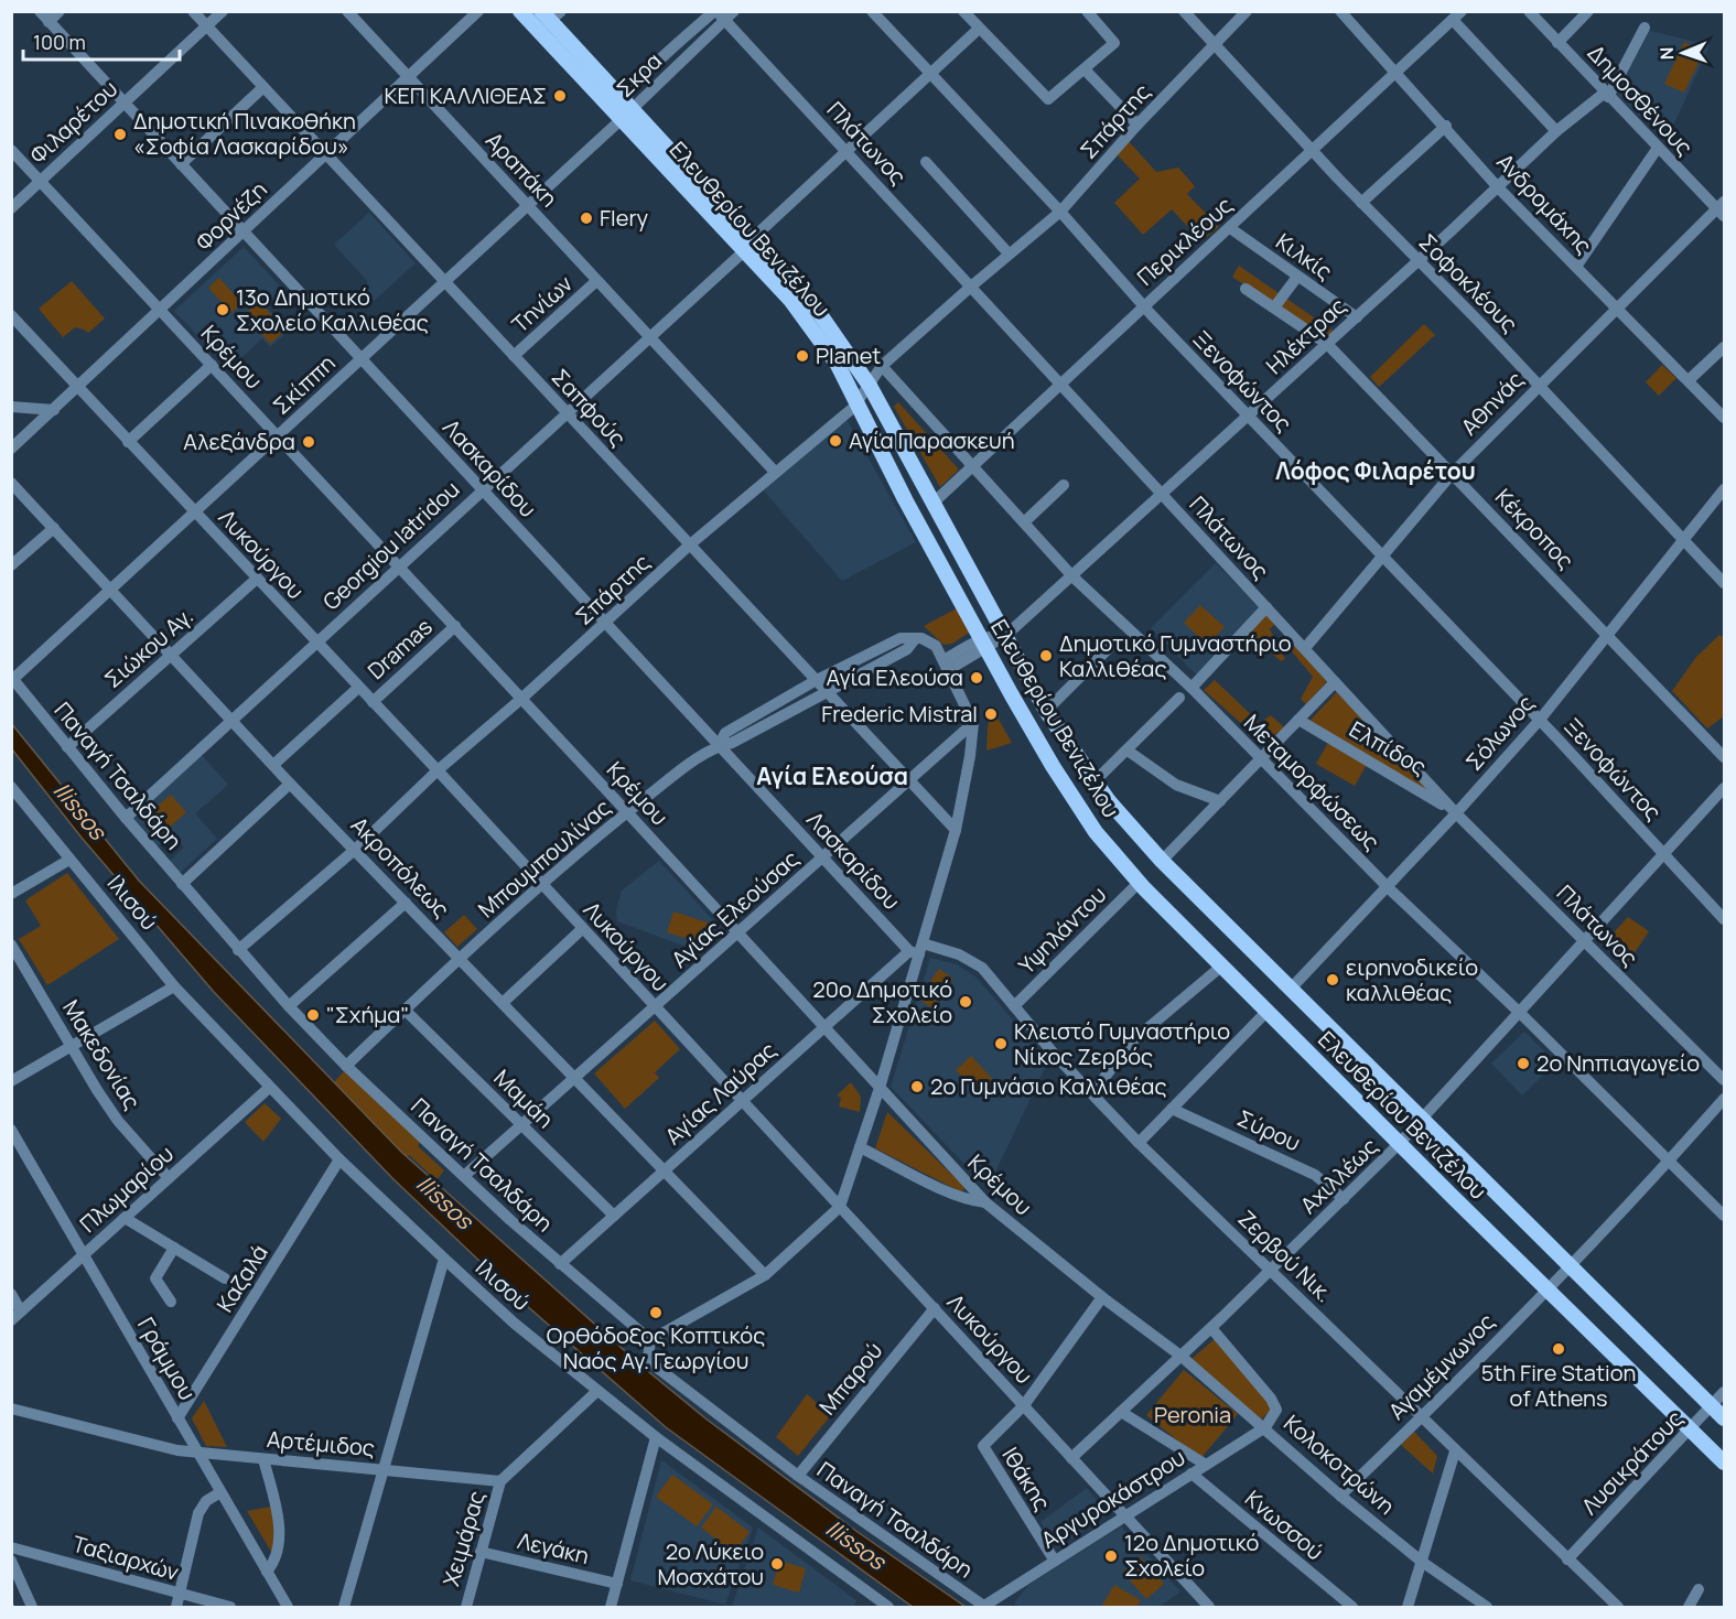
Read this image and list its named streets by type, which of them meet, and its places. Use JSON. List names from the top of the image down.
{
  "streets": {
    "main road": ["Ελευθερίου Βενιζέλου"],
    "street": [
      "Σκρα",
      "Δημοσθένους",
      "Σπάρτης",
      "Φιλαρέτου",
      "Πλάτωνος",
      "Αραπάκη",
      "Ανδρομάχης",
      "Φορνέζη",
      "Περικλέους",
      "Κιλκίς",
      "Σοφοκλέους",
      "Τηνίων",
      "Ηλέκτρας",
      "Κρέμου",
      "Ξενοφώντος",
      "Σκίππη",
      "Αθηνάς",
      "Σαπφούς",
      "Λασκαρίδου",
      "Κέκροπος",
      "Georgiou Iatridou",
      "Λυκούργου",
      "Σιώκου Αγ.",
      "Dramas",
      "Σόλωνος",
      "Ελπίδος",
      "Παναγή Τσαλδάρη",
      "Μεταμορφώσεως",
      "Μπουμπουλίνας",
      "Ακροπόλεως",
      "Ιλισού",
      "Αγίας Ελεούσας",
      "Υψηλάντου",
      "Μακεδονίας",
      "Αγίας Λαύρας",
      "Μαμάη",
      "Σύρου",
      "Αχιλλέως",
      "Πλωμαρίου",
      "Ζερβού Νικ.",
      "Καζαλά",
      "Γράμμου",
      "Αγαμέμνωνος",
      "Μπαρού",
      "Αρτέμιδος",
      "Λυσικράτους",
      "Κολοκοτρώνη",
      "Ιθάκης",
      "Αργυροκάστρου",
      "Κνωσσού",
      "Χειμάρας",
      "Λεγάκη",
      "Ταξιαρχών"
    ]
  },
  "crossings": [
    ["Σκρα", "Πλάτωνος"],
    ["Σκρα", "Ελευθερίου Βενιζέλου"],
    ["Σκρα", "Σκίππη"],
    ["Δημοσθένους", "Ηλέκτρας"],
    ["Δημοσθένους", "Αθηνάς"],
    ["Σπάρτης", "Πλάτωνος"],
    ["Σπάρτης", "Αραπάκη"],
    ["Σπάρτης", "Ελευθερίου Βενιζέλου"],
    ["Σπάρτης", "Σοφοκλέους"],
    ["Σπάρτης", "Κρέμου"],
    ["Σπάρτης", "Ξενοφώντος"],
    ["Σπάρτης", "Σαπφούς"],
    ["Σπάρτης", "Λασκαρίδου"],
    ["Σπάρτης", "Λυκούργου"],
    ["Σπάρτης", "Παναγή Τσαλδάρη"],
    ["Σπάρτης", "Μεταμορφώσεως"],
    ["Σπάρτης", "Ακροπόλεως"],
    ["Φιλαρέτου", "Κρέμου"],
    ["Φιλαρέτου", "Σαπφούς"],
    ["Φιλαρέτου", "Λασκαρίδου"],
    ["Πλάτωνος", "Περικλέους"],
    ["Πλάτωνος", "Ηλέκτρας"],
    ["Πλάτωνος", "Αθηνάς"],
    ["Πλάτωνος", "Georgiou Iatridou"],
    ["Πλάτωνος", "Σόλωνος"],
    ["Πλάτωνος", "Ελπίδος"],
    ["Πλάτωνος", "Αχιλλέως"],
    ["Αραπάκη", "Φορνέζη"],
    ["Αραπάκη", "Τηνίων"],
    ["Αραπάκη", "Σκίππη"],
    ["Αραπάκη", "Georgiou Iatridou"],
    ["Ανδρομάχης", "Περικλέους"],
    ["Ανδρομάχης", "Ηλέκτρας"],
    ["Ανδρομάχης", "Αθηνάς"],
    ["Φορνέζη", "Κρέμου"],
    ["Φορνέζη", "Σαπφούς"],
    ["Φορνέζη", "Λασκαρίδου"],
    ["Φορνέζη", "Λυκούργου"],
    ["Ελευθερίου Βενιζέλου", "Περικλέους"],
    ["Ελευθερίου Βενιζέλου", "Ηλέκτρας"],
    ["Ελευθερίου Βενιζέλου", "Σκίππη"],
    ["Ελευθερίου Βενιζέλου", "Georgiou Iatridou"],
    ["Ελευθερίου Βενιζέλου", "Σόλωνος"],
    ["Ελευθερίου Βενιζέλου", "Υψηλάντου"],
    ["Ελευθερίου Βενιζέλου", "Αχιλλέως"],
    ["Ελευθερίου Βενιζέλου", "Αγαμέμνωνος"],
    ["Ελευθερίου Βενιζέλου", "Λυσικράτους"],
    ["Περικλέους", "Κιλκίς"],
    ["Περικλέους", "Σοφοκλέους"],
    ["Περικλέους", "Ξενοφώντος"],
    ["Περικλέους", "Μεταμορφώσεως"],
    ["Κιλκίς", "Ηλέκτρας"],
    ["Σοφοκλέους", "Ηλέκτρας"],
    ["Σοφοκλέους", "Αθηνάς"],
    ["Σοφοκλέους", "Σόλωνος"],
    ["Τηνίων", "Σαπφούς"],
    ["Ηλέκτρας", "Ξενοφώντος"],
    ["Ηλέκτρας", "Κέκροπος"],
    ["Ηλέκτρας", "Μεταμορφώσεως"],
    ["Κρέμου", "Σκίππη"],
    ["Κρέμου", "Georgiou Iatridou"],
    ["Κρέμου", "Dramas"],
    ["Κρέμου", "Μπουμπουλίνας"],
    ["Κρέμου", "Αγίας Ελεούσας"],
    ["Κρέμου", "Αγίας Λαύρας"],
    ["Κρέμου", "Αχιλλέως"],
    ["Κρέμου", "Κολοκοτρώνη"],
    ["Κρέμου", "Ιθάκης"],
    ["Κρέμου", "Αργυροκάστρου"],
    ["Ξενοφώντος", "Αθηνάς"],
    ["Ξενοφώντος", "Georgiou Iatridou"],
    ["Ξενοφώντος", "Σόλωνος"],
    ["Ξενοφώντος", "Αχιλλέως"],
    ["Σκίππη", "Σαπφούς"],
    ["Σκίππη", "Λασκαρίδου"],
    ["Σκίππη", "Λυκούργου"],
    ["Σκίππη", "Παναγή Τσαλδάρη"],
    ["Σκίππη", "Ακροπόλεως"],
    ["Αθηνάς", "Κέκροπος"],
    ["Σαπφούς", "Georgiou Iatridou"],
    ["Σαπφούς", "Μπουμπουλίνας"],
    ["Σαπφούς", "Αγίας Ελεούσας"],
    ["Λασκαρίδου", "Georgiou Iatridou"],
    ["Λασκαρίδου", "Μπουμπουλίνας"],
    ["Λασκαρίδου", "Αγίας Ελεούσας"],
    ["Λασκαρίδου", "Αγίας Λαύρας"],
    ["Λασκαρίδου", "Ζερβού Νικ."],
    ["Κέκροπος", "Σόλωνος"],
    ["Georgiou Iatridou", "Λυκούργου"],
    ["Georgiou Iatridou", "Παναγή Τσαλδάρη"],
    ["Georgiou Iatridou", "Ακροπόλεως"],
    ["Λυκούργου", "Σιώκου Αγ."],
    ["Λυκούργου", "Dramas"],
    ["Λυκούργου", "Μπουμπουλίνας"],
    ["Λυκούργου", "Αγίας Ελεούσας"],
    ["Λυκούργου", "Αγίας Λαύρας"],
    ["Λυκούργου", "Αχιλλέως"],
    ["Λυκούργου", "Μπαρού"],
    ["Λυκούργου", "Ιθάκης"],
    ["Λυκούργου", "Αργυροκάστρου"],
    ["Σιώκου Αγ.", "Παναγή Τσαλδάρη"],
    ["Σιώκου Αγ.", "Ακροπόλεως"],
    ["Σόλωνος", "Ελπίδος"],
    ["Σόλωνος", "Μεταμορφώσεως"],
    ["Παναγή Τσαλδάρη", "Μπουμπουλίνας"],
    ["Παναγή Τσαλδάρη", "Αγίας Ελεούσας"],
    ["Παναγή Τσαλδάρη", "Αγίας Λαύρας"],
    ["Παναγή Τσαλδάρη", "Μπαρού"],
    ["Παναγή Τσαλδάρη", "Αργυροκάστρου"],
    ["Μεταμορφώσεως", "Αχιλλέως"],
    ["Μεταμορφώσεως", "Αγαμέμνωνος"],
    ["Μπουμπουλίνας", "Ακροπόλεως"],
    ["Μπουμπουλίνας", "Μαμάη"],
    ["Ακροπόλεως", "Αγίας Ελεούσας"],
    ["Ακροπόλεως", "Αγίας Λαύρας"],
    ["Ιλισού", "Πλωμαρίου"],
    ["Ιλισού", "Καζαλά"],
    ["Αγίας Ελεούσας", "Μαμάη"],
    ["Υψηλάντου", "Ζερβού Νικ."],
    ["Μακεδονίας", "Πλωμαρίου"],
    ["Αγίας Λαύρας", "Μαμάη"],
    ["Αγίας Λαύρας", "Ζερβού Νικ."],
    ["Σύρου", "Αχιλλέως"],
    ["Αχιλλέως", "Ζερβού Νικ."],
    ["Αχιλλέως", "Κολοκοτρώνη"],
    ["Πλωμαρίου", "Γράμμου"],
    ["Ζερβού Νικ.", "Αγαμέμνωνος"],
    ["Ζερβού Νικ.", "Λυσικράτους"],
    ["Καζαλά", "Γράμμου"],
    ["Γράμμου", "Αρτέμιδος"],
    ["Αγαμέμνωνος", "Κολοκοτρώνη"],
    ["Αρτέμιδος", "Χειμάρας"],
    ["Κολοκοτρώνη", "Αργυροκάστρου"],
    ["Ιθάκης", "Αργυροκάστρου"],
    ["Αργυροκάστρου", "Κνωσσού"],
    ["Χειμάρας", "Λεγάκη"]
  ],
  "districts": ["Λόφος Φιλαρέτου", "Αγία Ελεούσα"],
  "water": ["Ilissos"],
  "parks": ["Peronia"],
  "places": [
    "ΚΕΠ ΚΑΛΛΙΘΕΑΣ",
    "Δημοτική Πινακοθήκη «Σοφία Λασκαρίδου»",
    "Flery",
    "13ο Δημοτικό Σχολείο Καλλιθέας",
    "Planet",
    "Αγία Παρασκευή",
    "Αλεξάνδρα",
    "Δημοτικό Γυμναστήριο Καλλιθέας",
    "Αγία Ελεούσα",
    "Frederic Mistral",
    "ειρηνοδικείο καλλιθέας",
    "20ο Δημοτικό Σχολείο",
    "\"Σχήμα\"",
    "Κλειστό Γυμναστήριο Νίκος Ζερβός",
    "2ο Νηπιαγωγείο",
    "2ο Γυμνάσιο Καλλιθέας",
    "Ορθόδοξος Κοπτικός Ναός Αγ. Γεωργίου",
    "5th Fire Station of Athens",
    "12ο Δημοτικό Σχολείο",
    "2ο Λύκειο Μοσχάτου"
  ],
  "scale_bar": "100 m",
  "north": "left"
}
